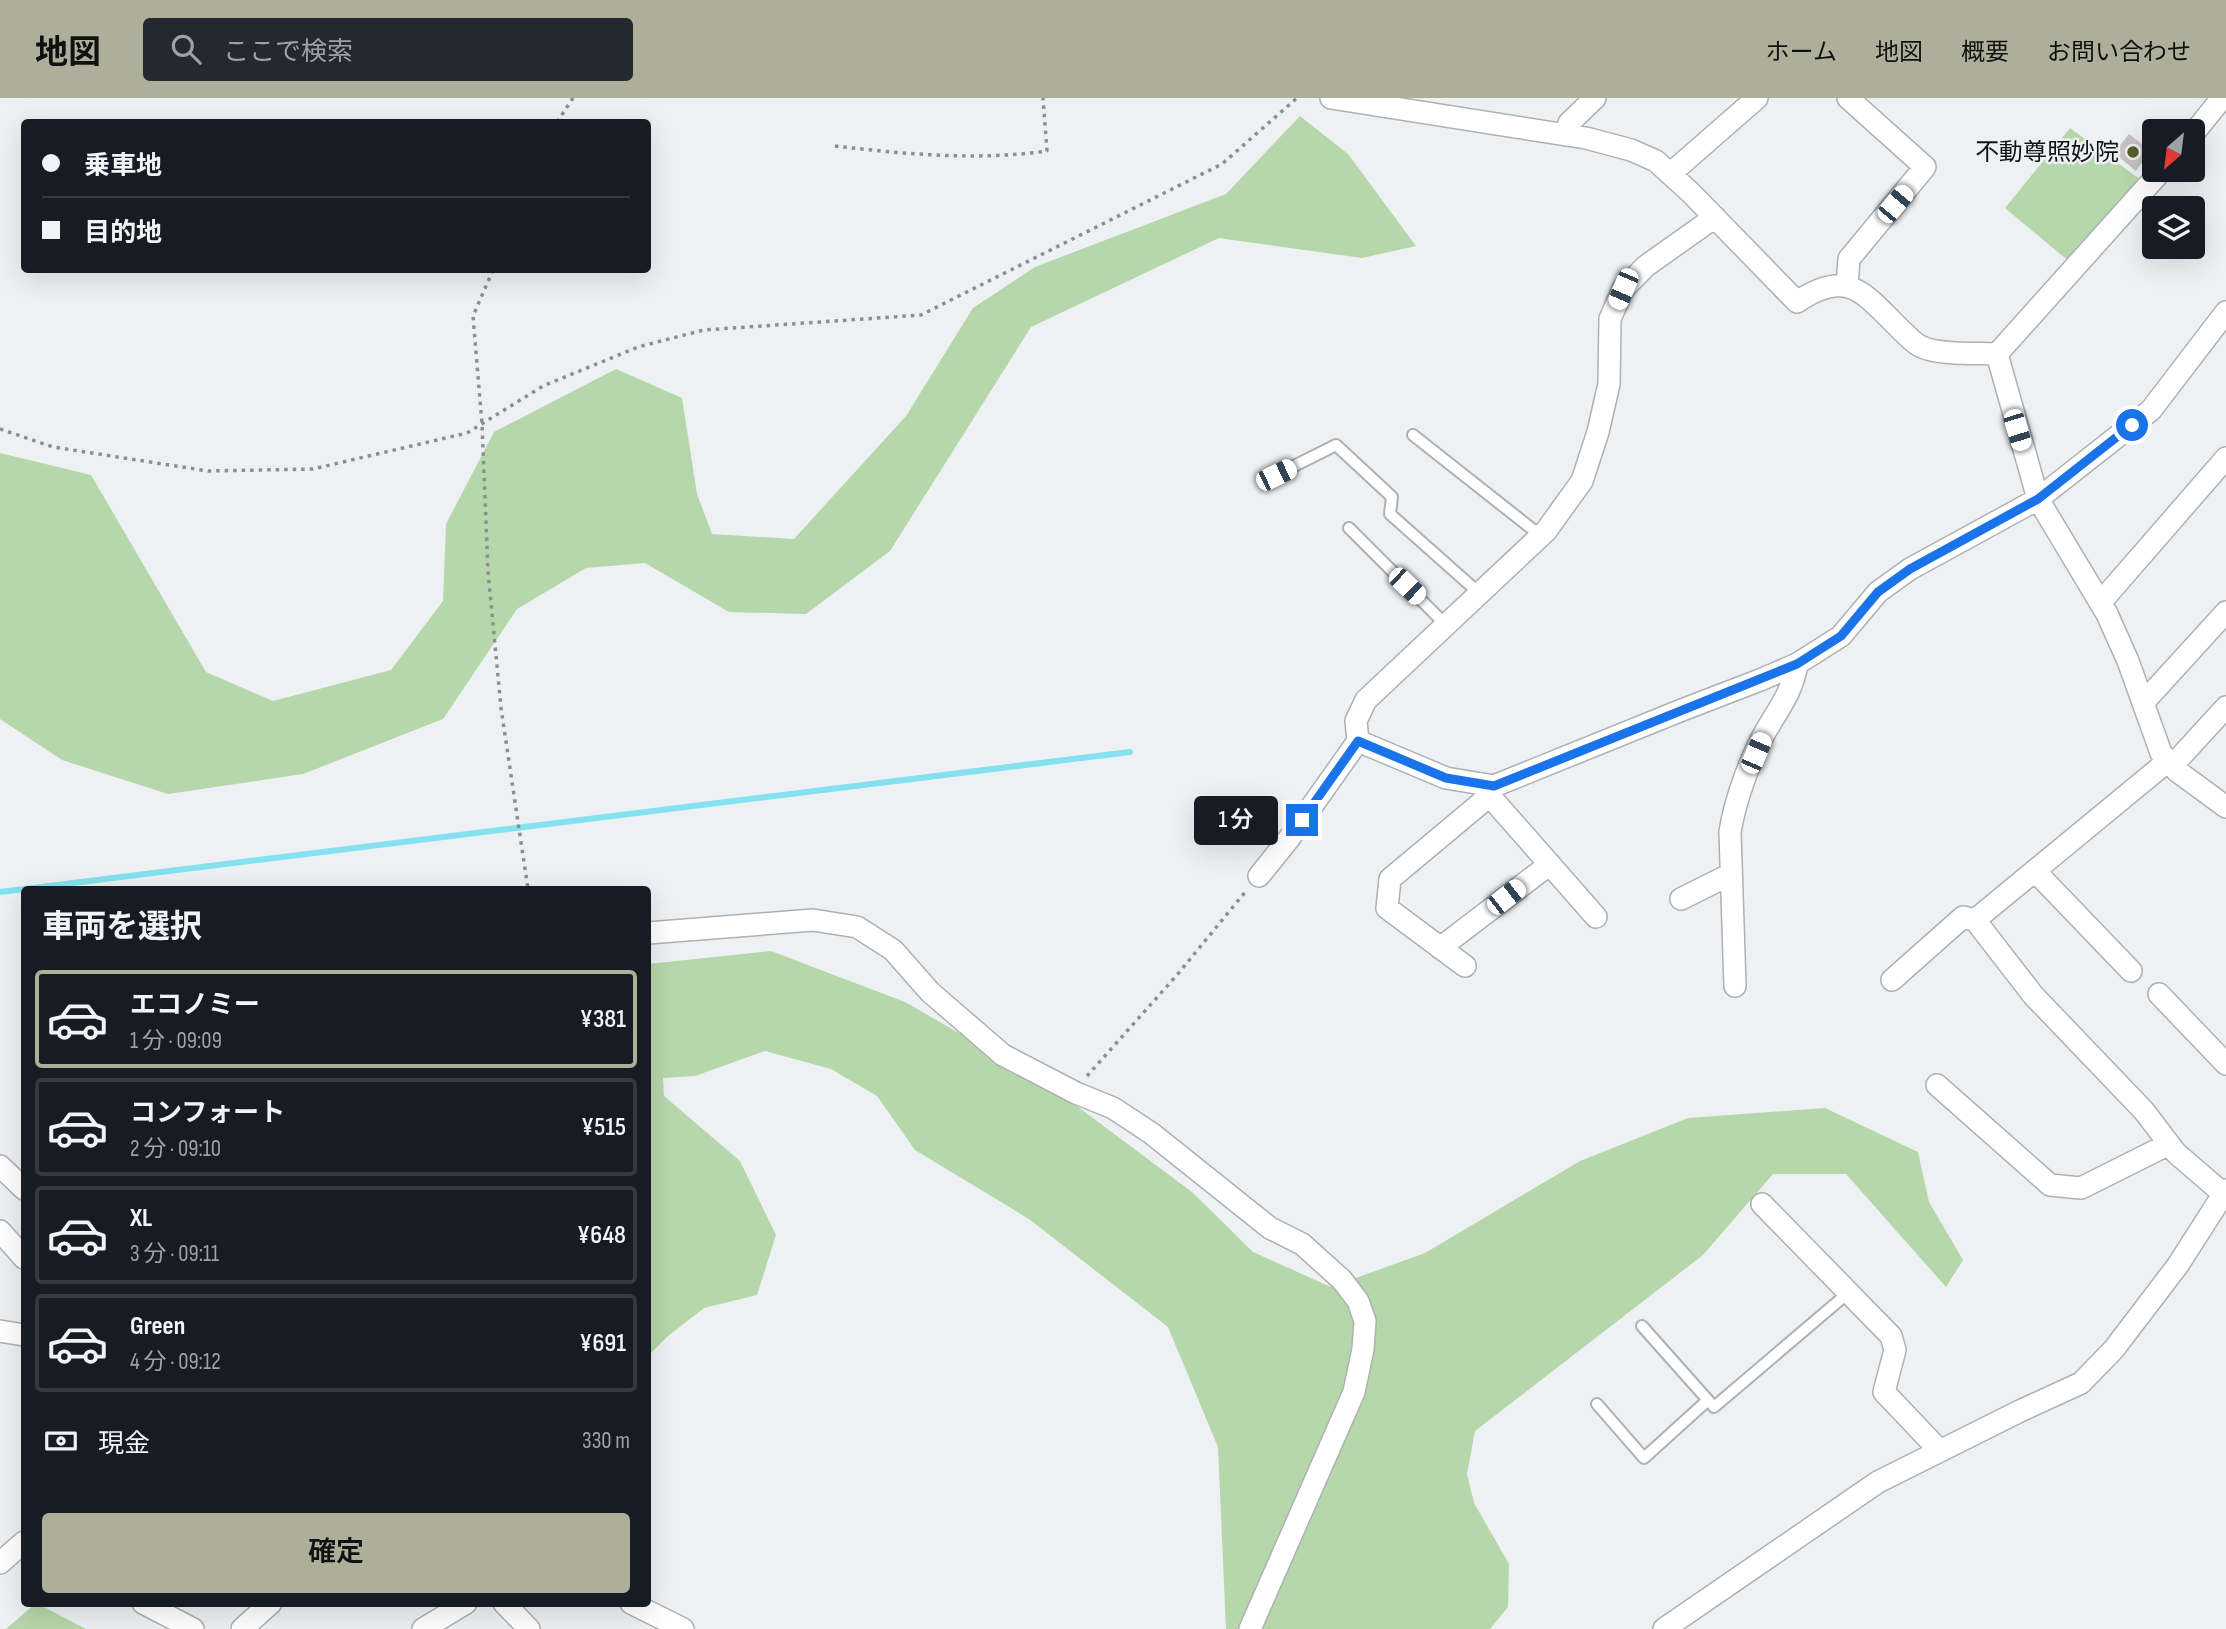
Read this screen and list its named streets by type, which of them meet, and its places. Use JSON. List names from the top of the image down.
{
  "places": ["不動尊照妙院"],
  "north": "bottom left",
  "page": {
    "header": "地図",
    "search": "ここで検索",
    "nav": [
      "ホーム",
      "地図",
      "概要",
      "お問い合わせ"
    ],
    "banner": ["乗車地", "目的地"],
    "bubble": "1 分",
    "heading": "車両を選択",
    "list": [
      {
        "name": "エコノミー",
        "note": "1 分 · 09:09",
        "value": "¥381"
      },
      {
        "name": "コンフォート",
        "note": "2 分 · 09:10",
        "value": "¥515"
      },
      {
        "name": "XL",
        "note": "3 分 · 09:11",
        "value": "¥648"
      },
      {
        "name": "Green",
        "note": "4 分 · 09:12",
        "value": "¥691"
      }
    ],
    "pay": ["現金", "330 m"],
    "buttons": "確定"
  }
}
